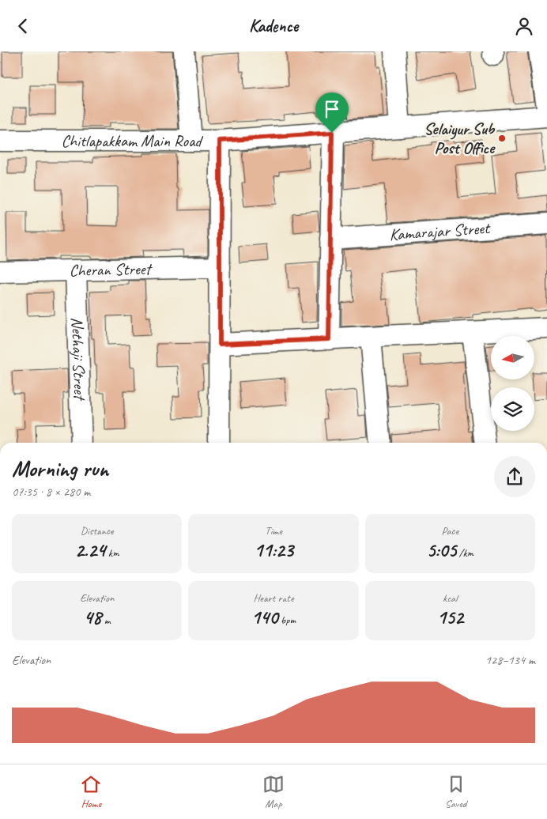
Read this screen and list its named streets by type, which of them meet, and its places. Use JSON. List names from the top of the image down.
{
  "streets": {
    "street": [
      "Chitlapakkam Main Road",
      "Kamarajar Street",
      "Cheran Street",
      "Nethaji Street"
    ]
  },
  "crossings": [
    ["Cheran Street", "Nethaji Street"]
  ],
  "places": ["Selaiyur Sub Post Office"],
  "north": "left",
  "page": {
    "header": "Kadence",
    "heading": ["Morning run", "07:35 · 8 × 280 m"],
    "stats": [
      ["Distance", "2.24 km"],
      ["Time", "11:23"],
      ["Pace", "5:05 /km"],
      ["Elevation", "48 m"],
      ["Heart rate", "140 bpm"],
      ["kcal", "152"]
    ],
    "chart": ["Elevation", "128–134 m"],
    "tabs": ["Home", "Map", "Saved"]
  }
}
